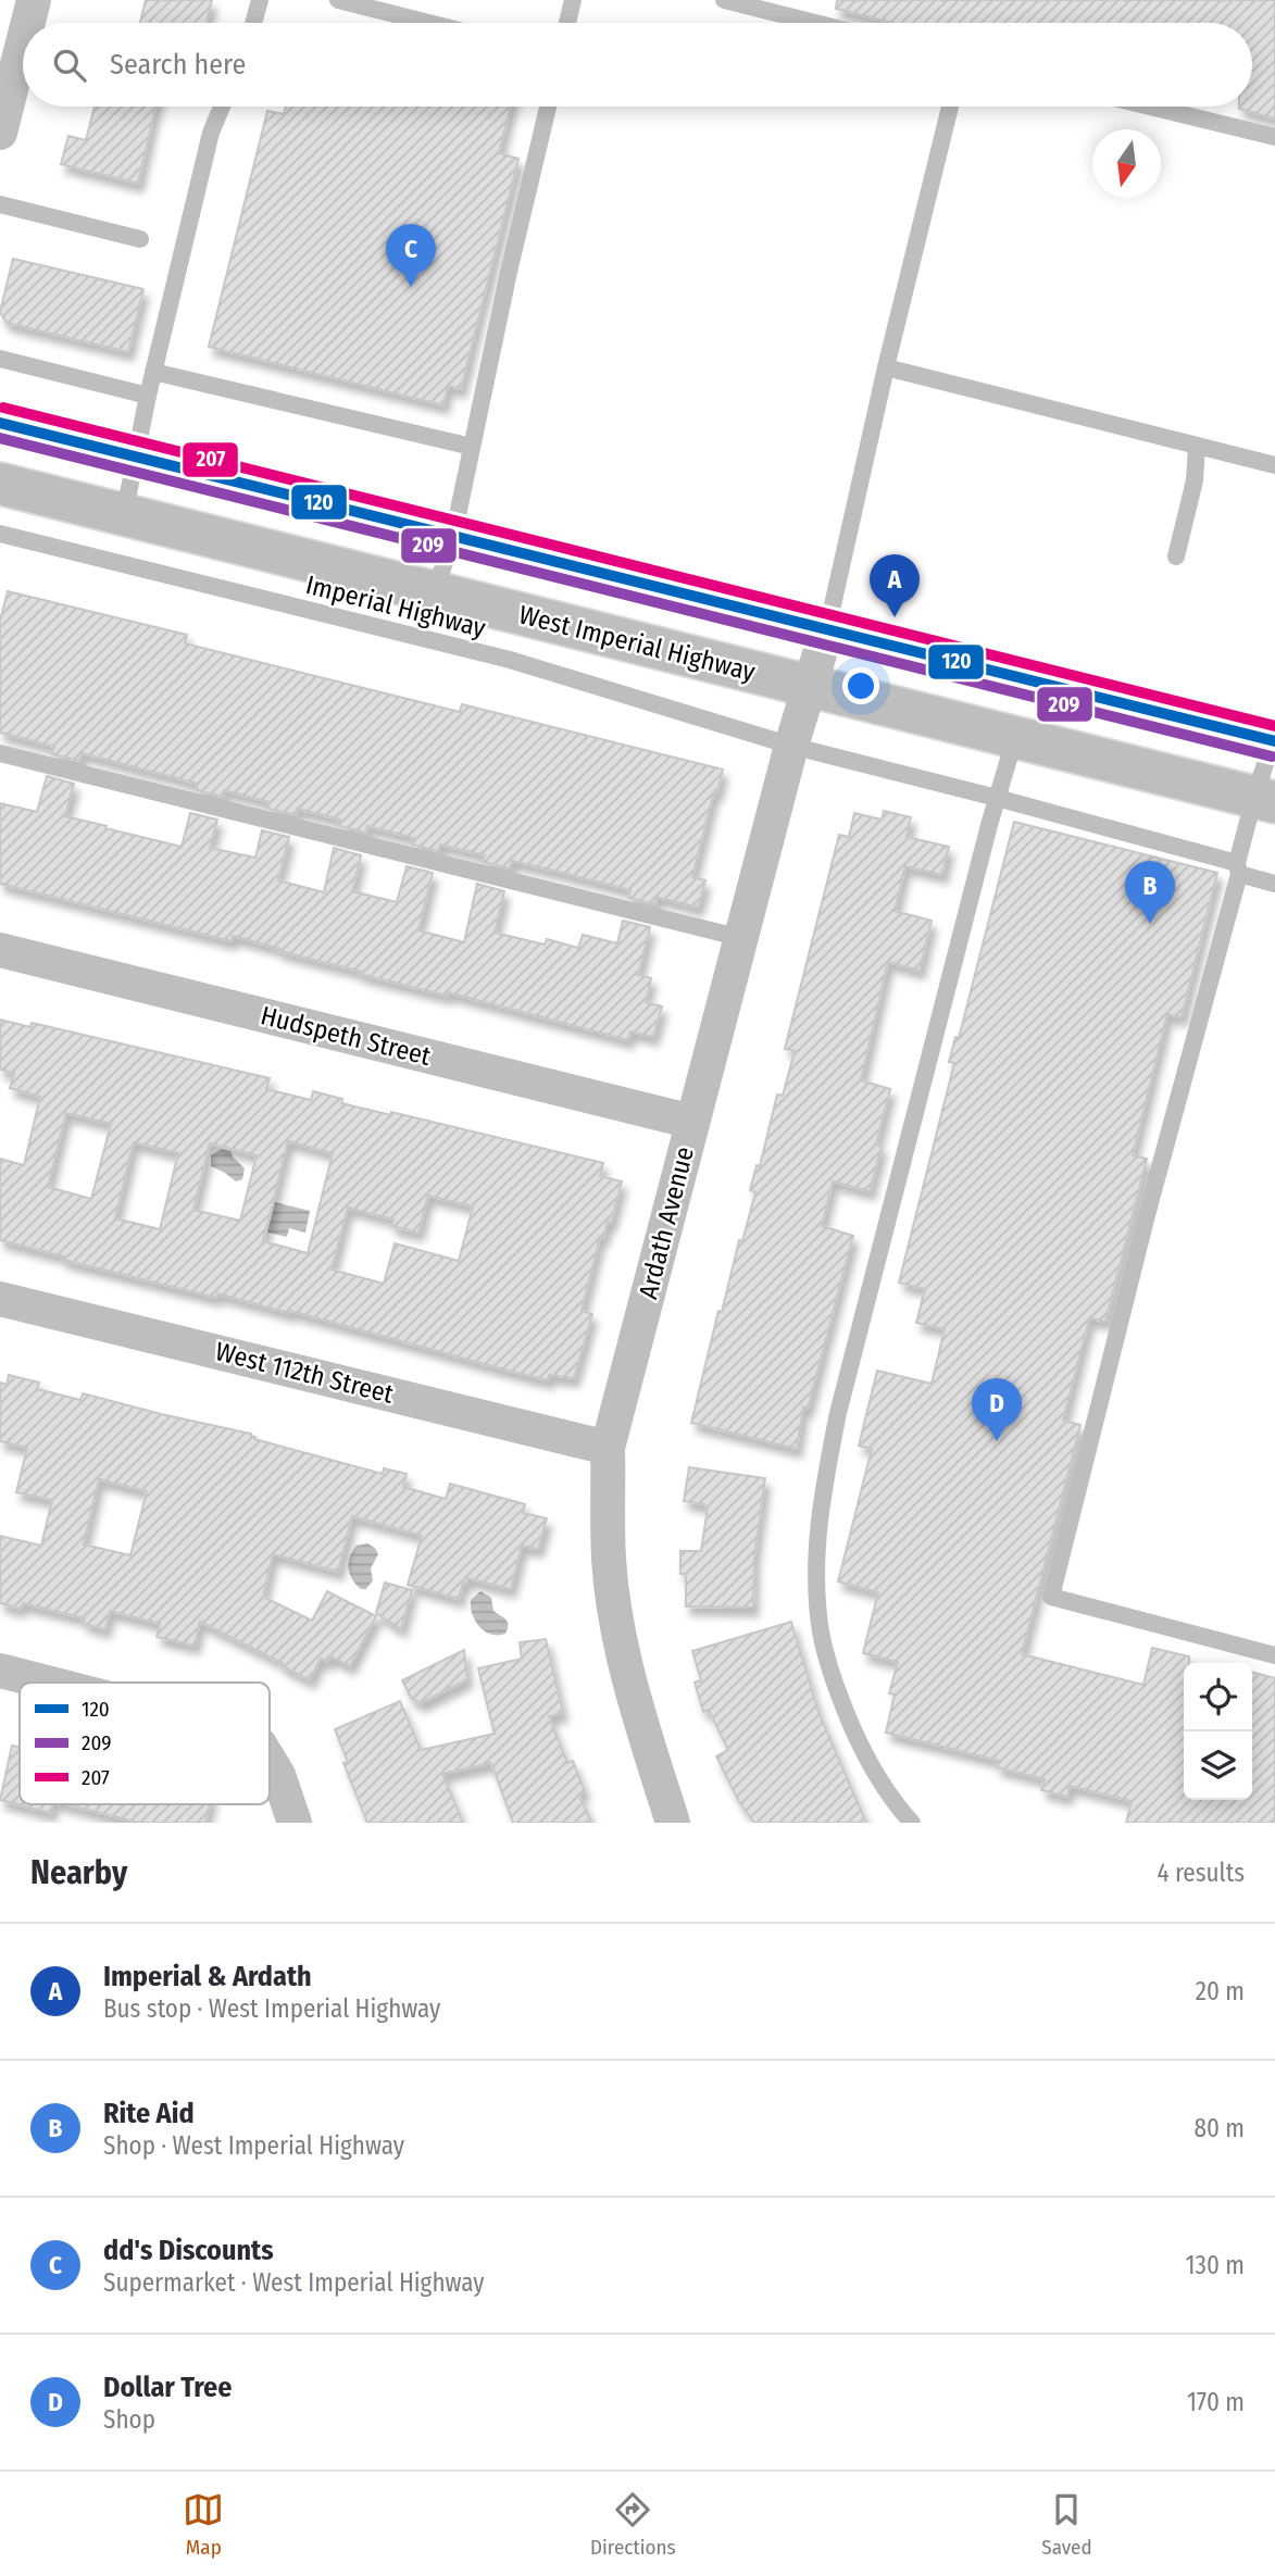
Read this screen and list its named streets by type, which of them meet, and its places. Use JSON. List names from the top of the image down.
{
  "streets": {
    "main road": ["West Imperial Highway"],
    "street": ["Hudspeth Street", "Ardath Avenue", "West 112th Street"],
    "lane": ["Imperial Highway"]
  },
  "crossings": [
    ["Imperial Highway", "Ardath Avenue"],
    ["West Imperial Highway", "Ardath Avenue"],
    ["Hudspeth Street", "Ardath Avenue"],
    ["Ardath Avenue", "West 112th Street"]
  ],
  "lines": ["transit line 207", "transit line 120", "transit line 209"],
  "legend": ["120", "209", "207"],
  "north": "bottom",
  "page": {
    "search": "Search here",
    "pins": [
      "C",
      "A",
      "B",
      "D"
    ],
    "heading": ["Nearby", "4 results"],
    "list": [
      {
        "mark": "A",
        "name": "Imperial & Ardath",
        "note": "Bus stop · West Imperial Highway",
        "value": "20 m"
      },
      {
        "mark": "B",
        "name": "Rite Aid",
        "note": "Shop · West Imperial Highway",
        "value": "80 m"
      },
      {
        "mark": "C",
        "name": "dd's Discounts",
        "note": "Supermarket · West Imperial Highway",
        "value": "130 m"
      },
      {
        "mark": "D",
        "name": "Dollar Tree",
        "note": "Shop",
        "value": "170 m"
      }
    ],
    "nav": ["Map", "Directions", "Saved"]
  }
}
